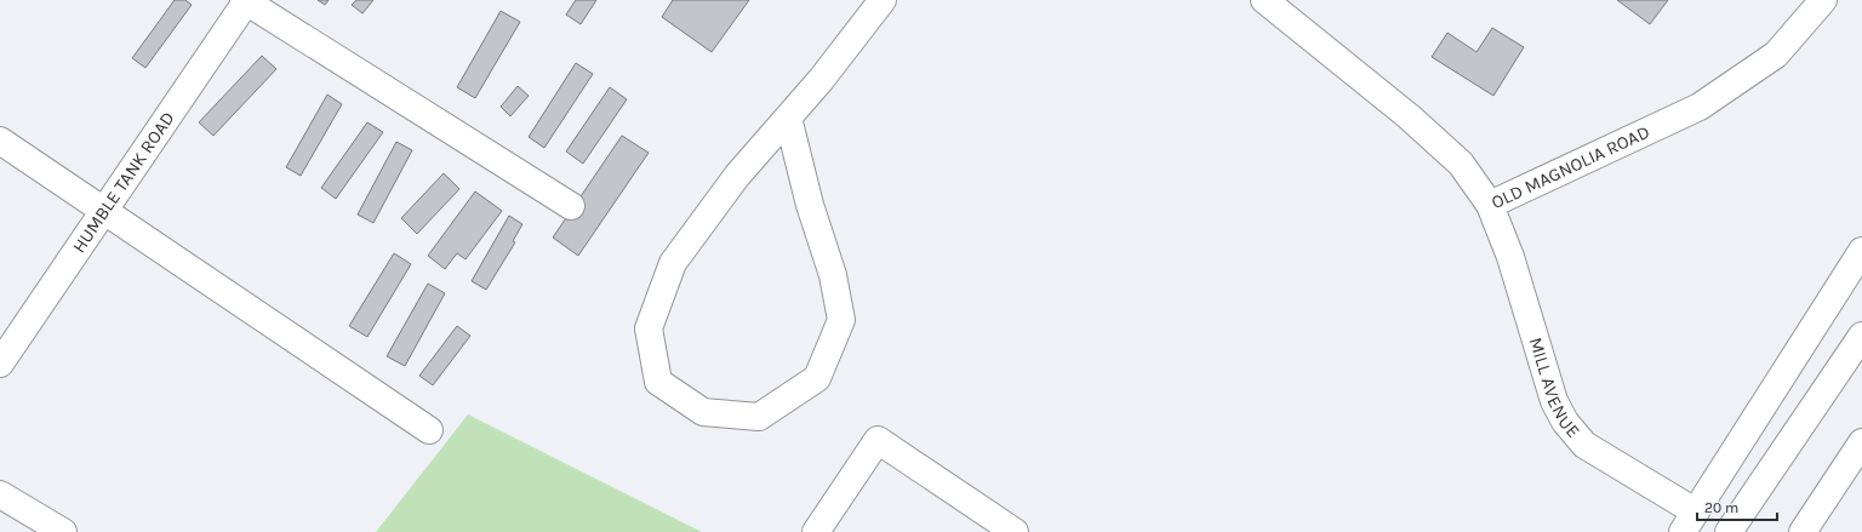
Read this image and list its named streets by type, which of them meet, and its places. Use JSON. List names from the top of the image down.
{
  "streets": {
    "main road": ["OLD MAGNOLIA ROAD", "HUMBLE TANK ROAD", "MILL AVENUE"]
  },
  "crossings": [
    ["OLD MAGNOLIA ROAD", "MILL AVENUE"]
  ],
  "scale_bar": "20 m"
}
